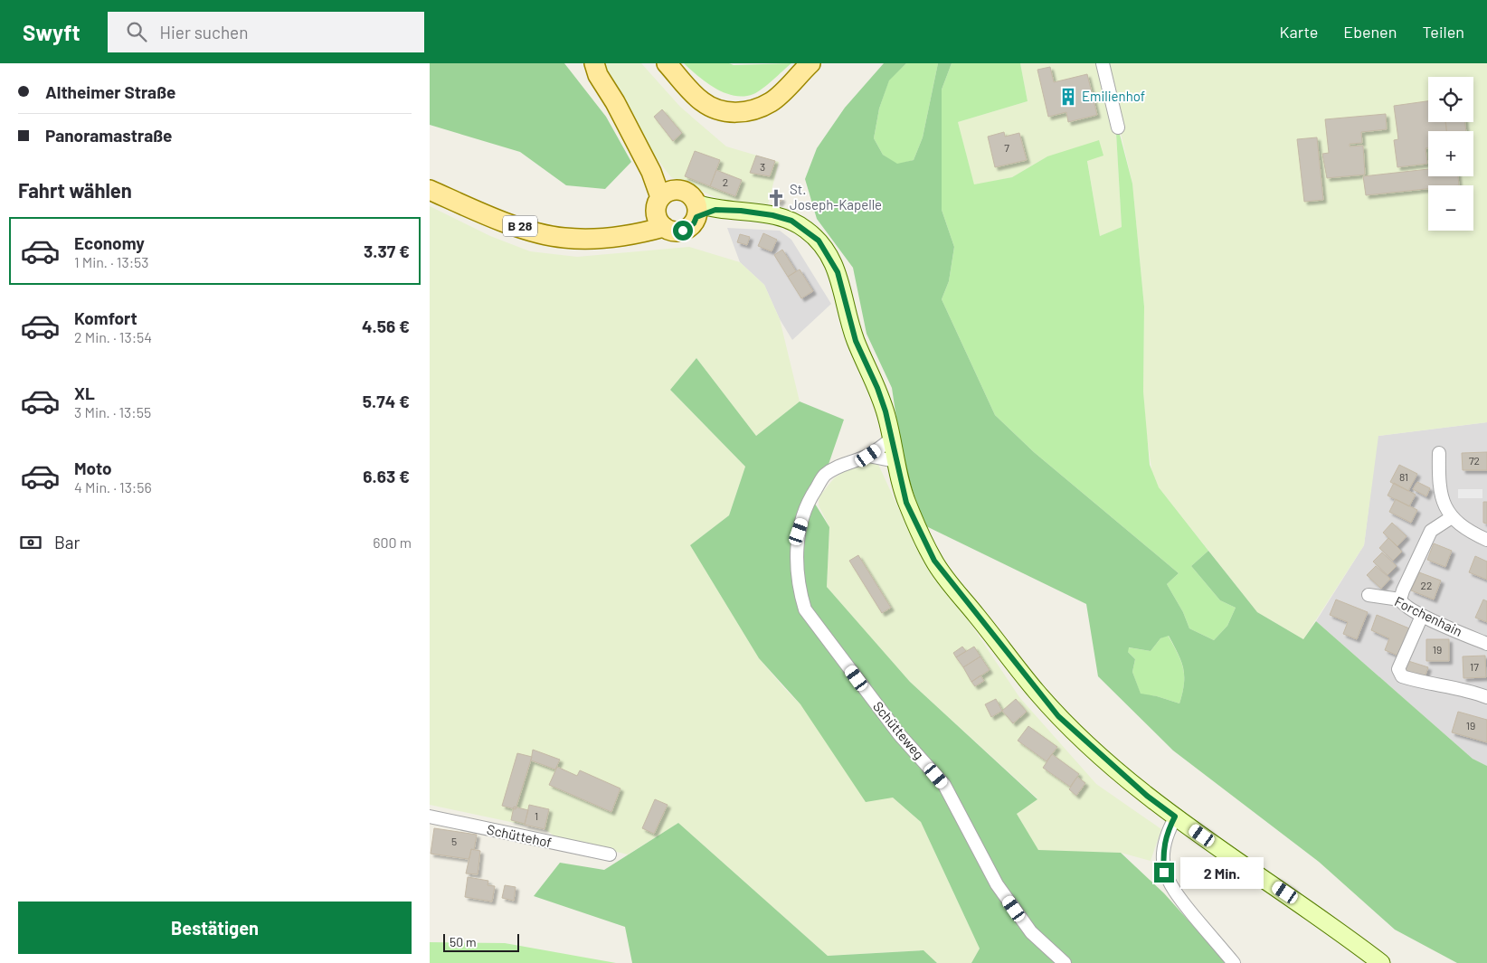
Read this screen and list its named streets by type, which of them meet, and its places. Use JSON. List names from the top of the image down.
{
  "streets": {
    "main road": ["B 28"],
    "street": ["Forchenhain", "Schütteweg", "Schüttehof"]
  },
  "places": {
    "building": ["Emilienhof"],
    "church": ["St. Joseph-Kapelle"]
  },
  "house_numbers": [
    "7",
    "3",
    "2",
    "72",
    "81",
    "22",
    "19",
    "17",
    "19",
    "1",
    "5"
  ],
  "scale_bar": "50 m",
  "page": {
    "header": "Swyft",
    "search": "Hier suchen",
    "nav": ["Karte", "Ebenen", "Teilen"],
    "banner": ["Altheimer Straße", "Panoramastraße"],
    "map_buttons": ["+", "−"],
    "heading": "Fahrt wählen",
    "list": [
      {
        "name": "Economy",
        "note": "1 Min. · 13:53",
        "value": "3.37 €"
      },
      {
        "name": "Komfort",
        "note": "2 Min. · 13:54",
        "value": "4.56 €"
      },
      {
        "name": "XL",
        "note": "3 Min. · 13:55",
        "value": "5.74 €"
      },
      {
        "name": "Moto",
        "note": "4 Min. · 13:56",
        "value": "6.63 €"
      }
    ],
    "pay": ["Bar", "600 m"],
    "bubble": "2 Min.",
    "buttons": "Bestätigen",
    "scale": "50 m"
  }
}
